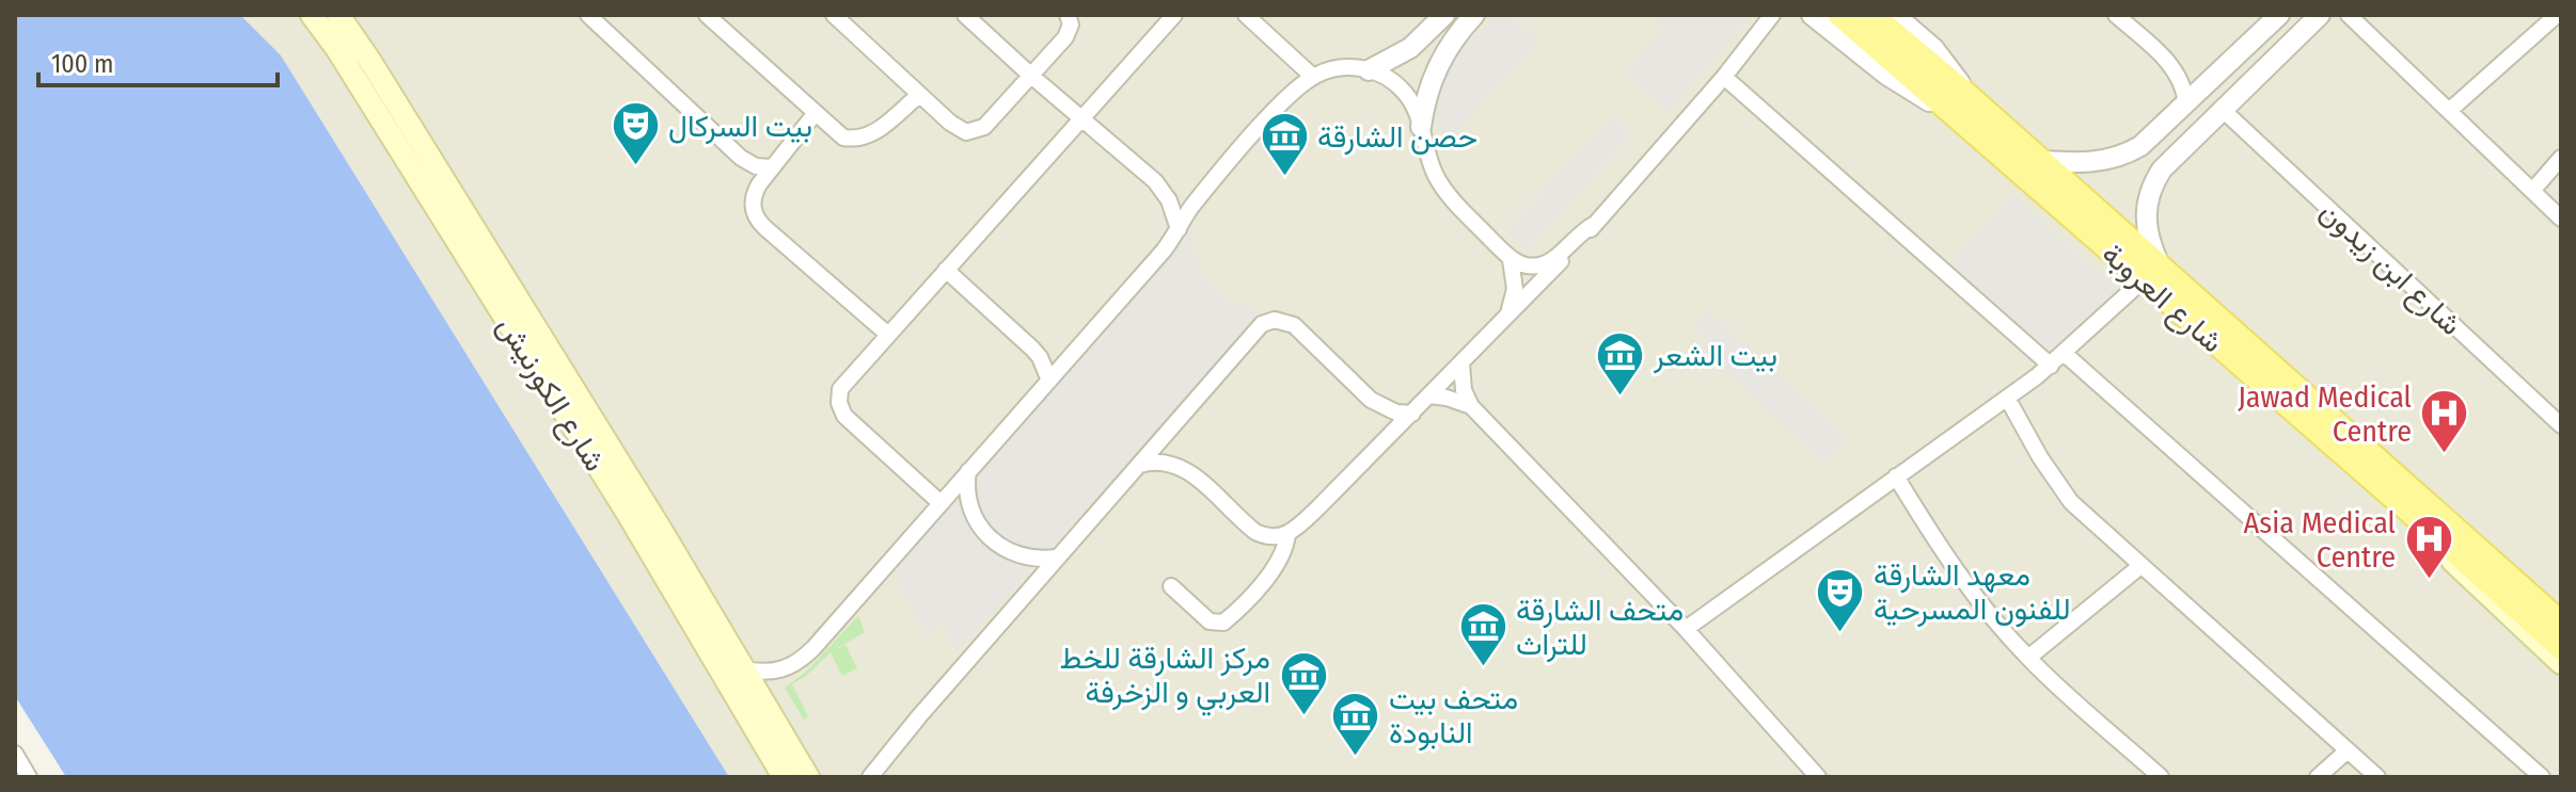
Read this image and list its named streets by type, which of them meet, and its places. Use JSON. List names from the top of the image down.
{
  "streets": {
    "main road": ["شارع العروبة", "شارع الكورنيش"],
    "street": ["شارع ابن زيدون"]
  },
  "places": {
    "theatre": ["بيت السركال", "معهد الشارقة للفنون المسرحية"],
    "museum": [
      "حصن الشارقة",
      "بيت الشعر",
      "متحف الشارقة للتراث",
      "مركز الشارقة للخط العربي و الزخرفة",
      "متحف بيت النابودة"
    ],
    "hospital": ["Jawad Medical Centre", "Asia Medical Centre"]
  },
  "scale_bar": "100 m"
}
